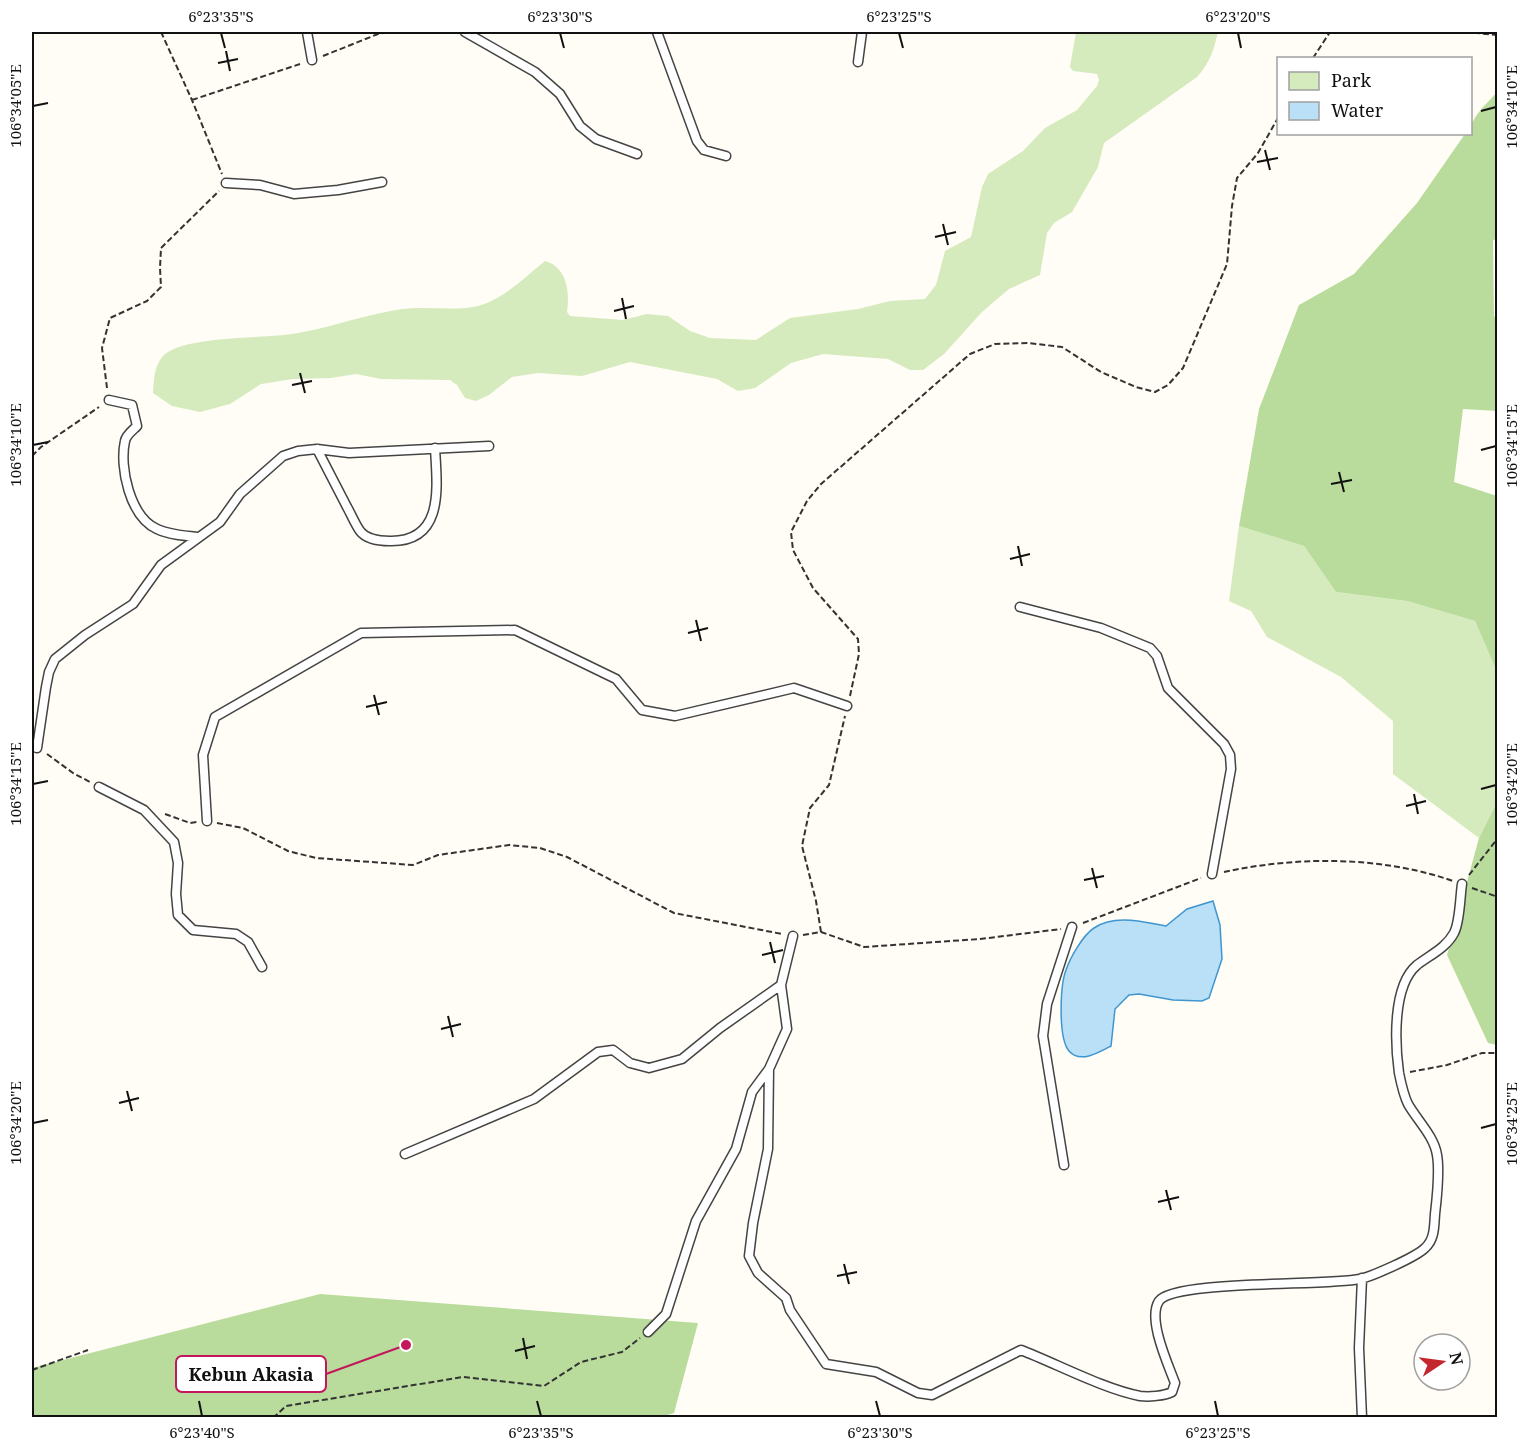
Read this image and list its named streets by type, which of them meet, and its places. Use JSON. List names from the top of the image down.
{
  "places": ["Kebun Akasia"],
  "legend": ["Park", "Water"],
  "north": "right",
  "coordinates": [
    "6°23'35\"S",
    "6°23'30\"S",
    "6°23'25\"S",
    "6°23'20\"S",
    "106°34'05\"E",
    "106°34'10\"E",
    "106°34'15\"E",
    "106°34'20\"E",
    "106°34'25\"E",
    "6°23'40\"S"
  ]
}
